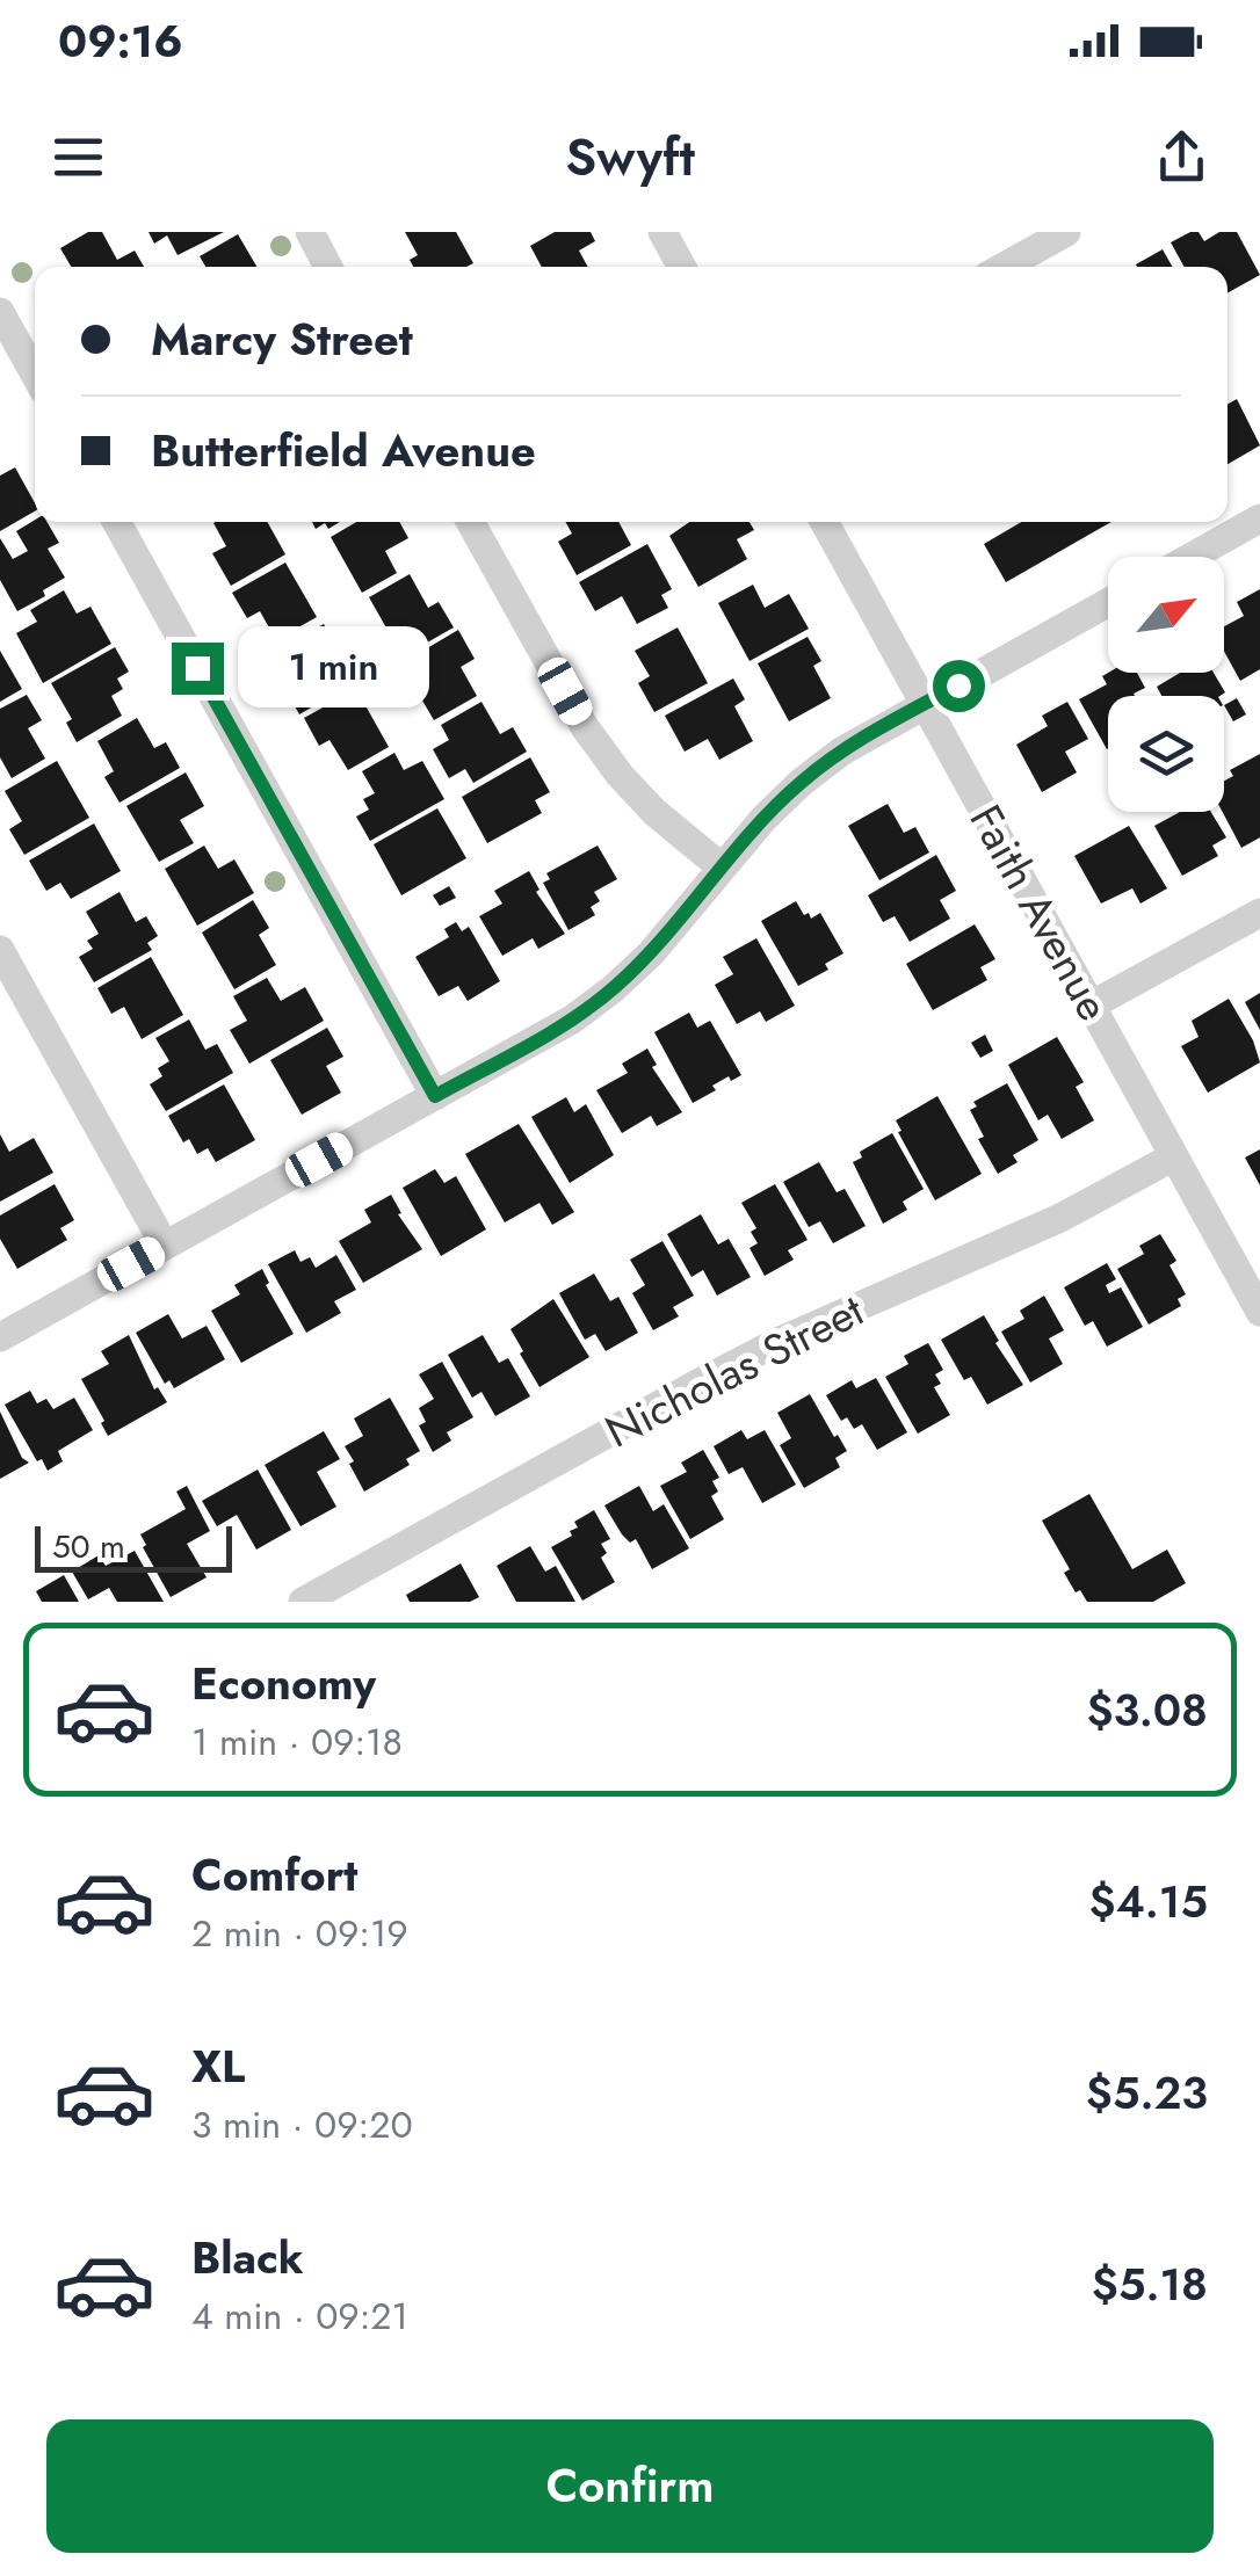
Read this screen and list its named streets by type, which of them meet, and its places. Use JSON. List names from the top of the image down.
{
  "streets": {
    "street": ["Faith Avenue", "Nicholas Street"]
  },
  "crossings": [
    ["Faith Avenue", "Nicholas Street"]
  ],
  "scale_bar": "50 m",
  "north": "top right",
  "page": {
    "status": "09:16",
    "header": "Swyft",
    "banner": ["Marcy Street", "Butterfield Avenue"],
    "bubble": "1 min",
    "scale": "50 m",
    "list": [
      {
        "name": "Economy",
        "note": "1 min · 09:18",
        "value": "$3.08"
      },
      {
        "name": "Comfort",
        "note": "2 min · 09:19",
        "value": "$4.15"
      },
      {
        "name": "XL",
        "note": "3 min · 09:20",
        "value": "$5.23"
      },
      {
        "name": "Black",
        "note": "4 min · 09:21",
        "value": "$5.18"
      }
    ],
    "buttons": "Confirm"
  }
}
